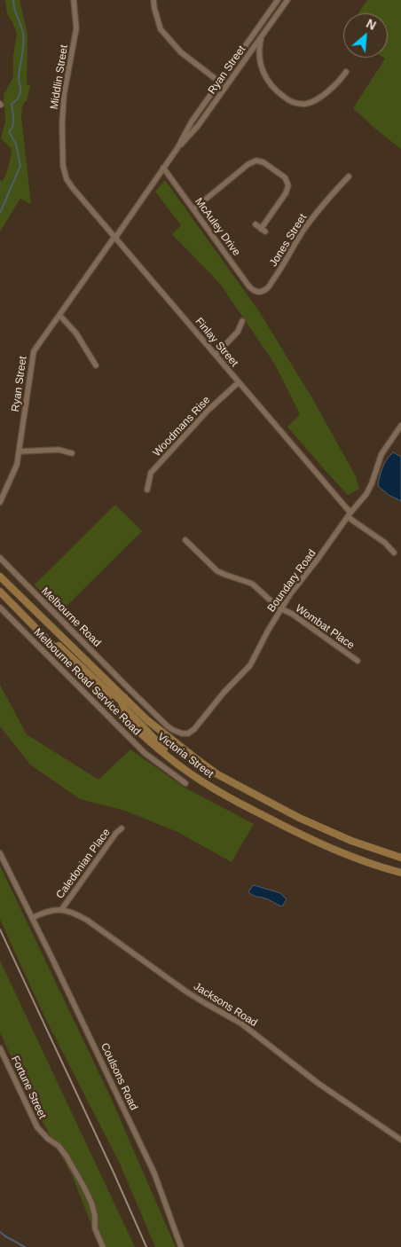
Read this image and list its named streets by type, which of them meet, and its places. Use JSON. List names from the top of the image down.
{
  "streets": {
    "main road": ["Victoria Street"],
    "street": [
      "Ryan Street",
      "Middlin Street",
      "McAuley Drive",
      "Jones Street",
      "Finlay Street",
      "Woodmans Rise",
      "Boundary Road",
      "Melbourne Road",
      "Wombat Place",
      "Melbourne Road Service Road",
      "Caledonian Place",
      "Jacksons Road",
      "Coulsons Road",
      "Fortune Street"
    ]
  },
  "crossings": [
    ["Ryan Street", "McAuley Drive"],
    ["Ryan Street", "Finlay Street"],
    ["Middlin Street", "Finlay Street"],
    ["McAuley Drive", "Jones Street"],
    ["Finlay Street", "Woodmans Rise"],
    ["Finlay Street", "Boundary Road"],
    ["Boundary Road", "Melbourne Road"],
    ["Boundary Road", "Wombat Place"],
    ["Caledonian Place", "Jacksons Road"]
  ],
  "north": "top right"
}
